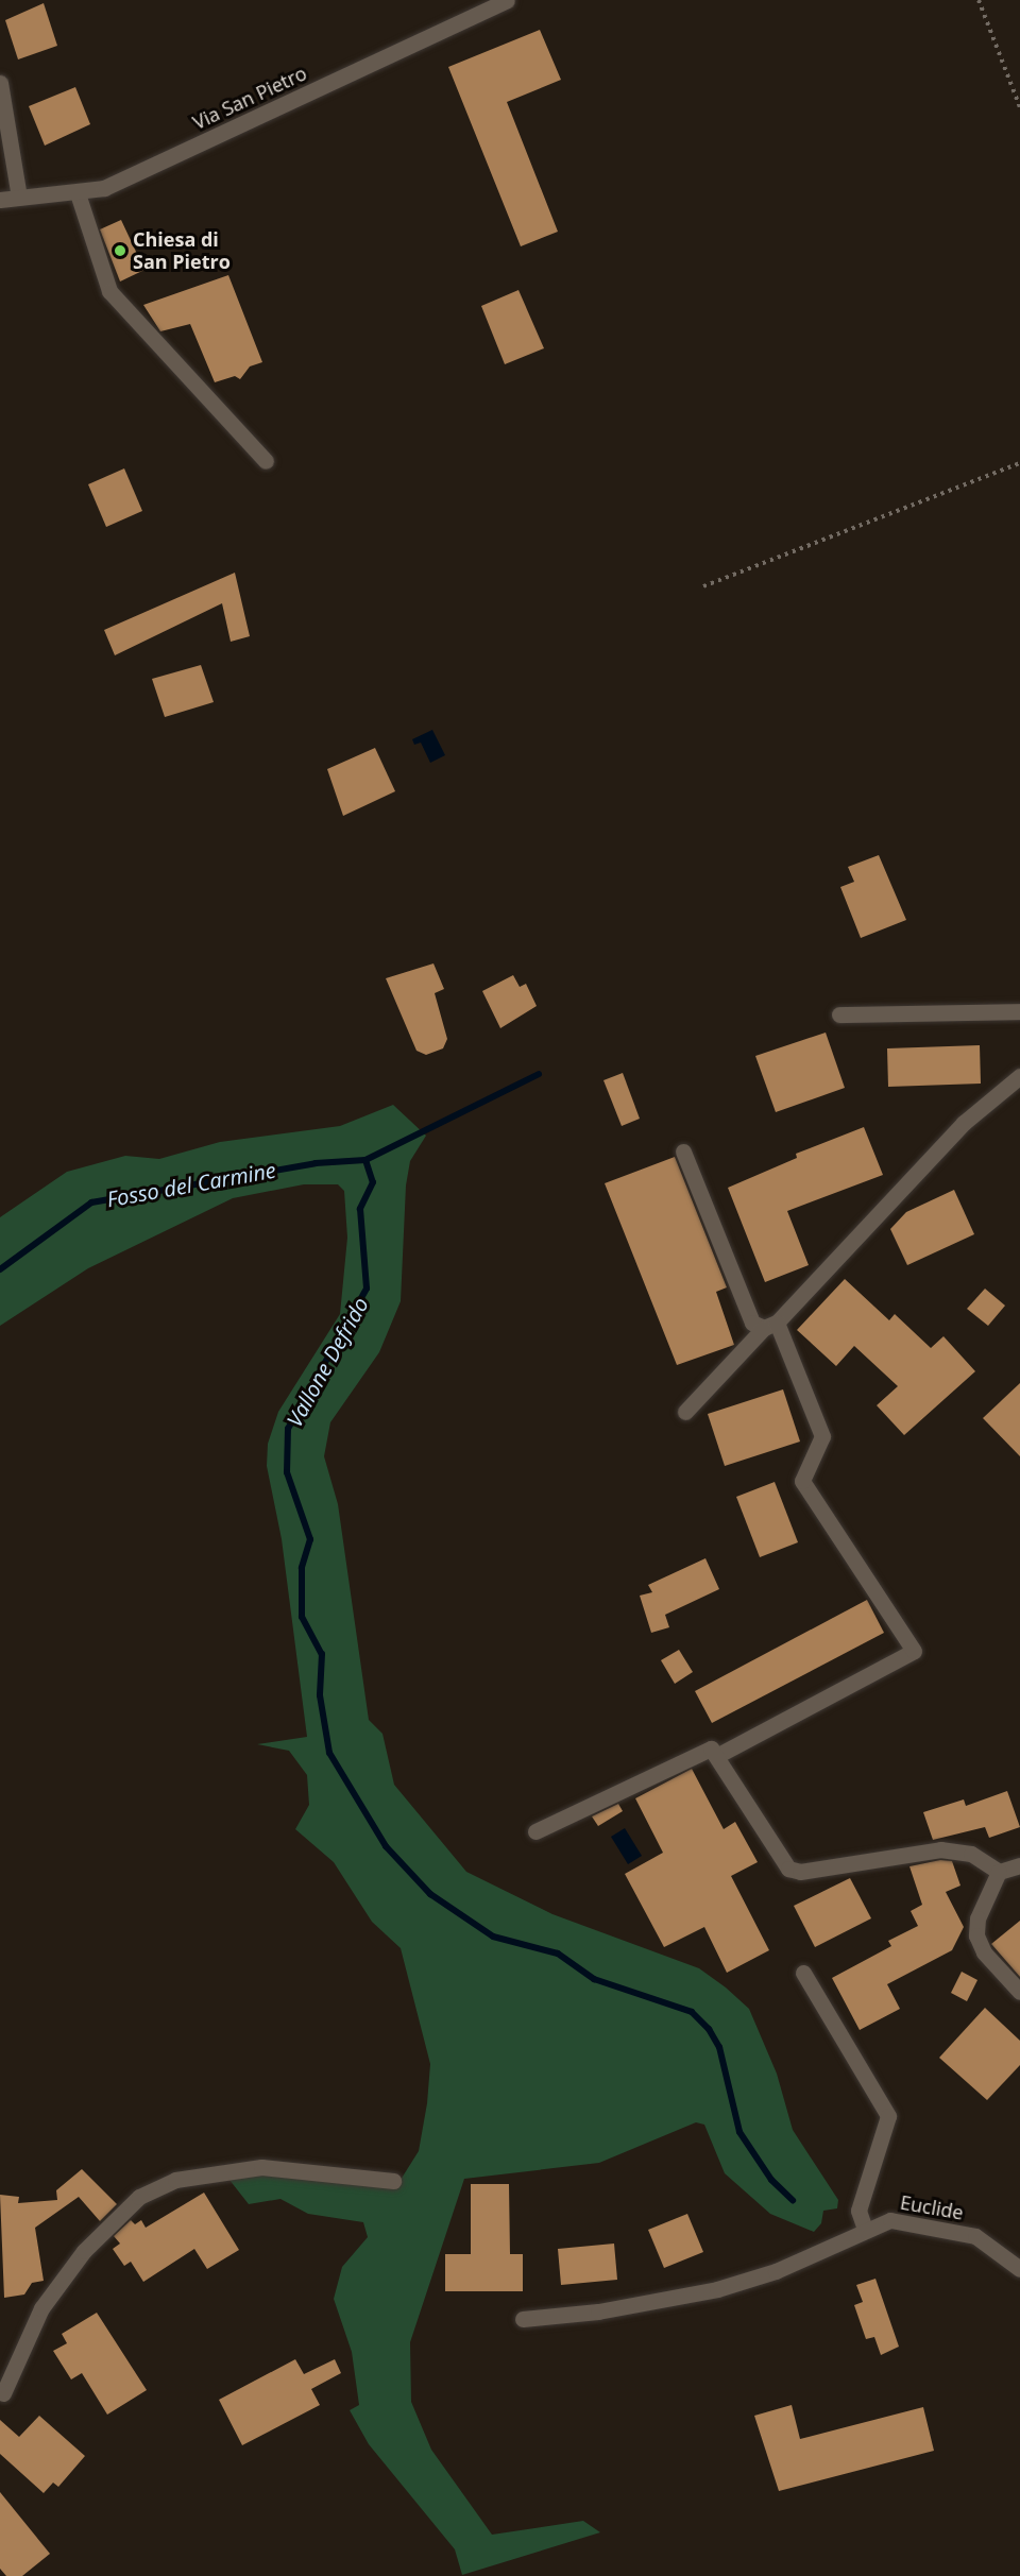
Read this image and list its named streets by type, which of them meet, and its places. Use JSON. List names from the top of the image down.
{
  "streets": {
    "street": ["Via San Pietro", "Euclide"]
  },
  "water": ["Fosso del Carmine", "Vallone Defrido"],
  "places": ["Chiesa di San Pietro"]
}
